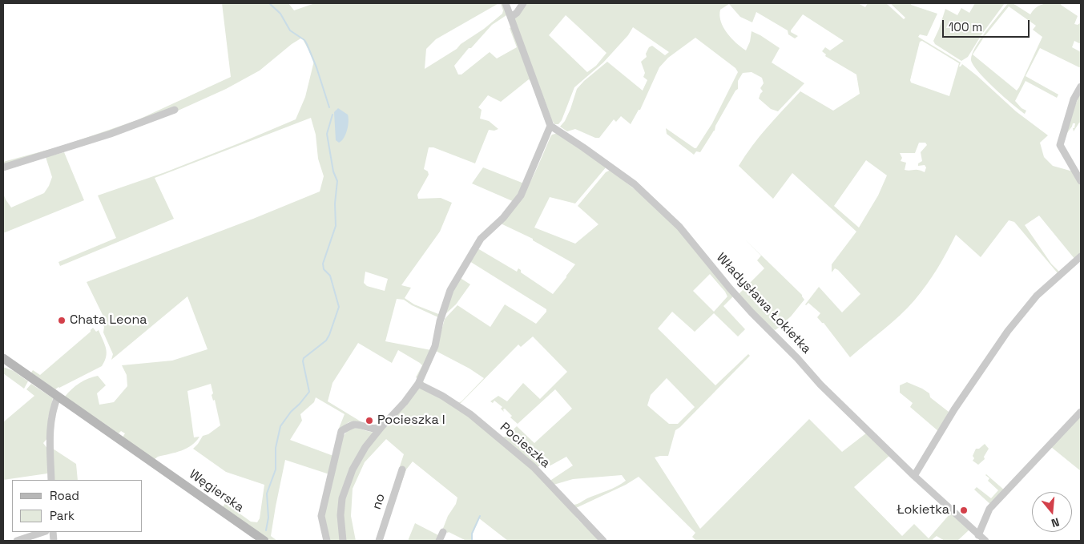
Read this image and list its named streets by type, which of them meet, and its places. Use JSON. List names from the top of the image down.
{
  "streets": {
    "main road": ["Węgierska"],
    "street": ["Władysława Łokietka", "Pocieszka", "no"]
  },
  "places": ["Chata Leona", "Pocieszka I", "Łokietka I"],
  "legend": ["Road", "Park"],
  "scale_bar": "100 m",
  "north": "bottom"
}
